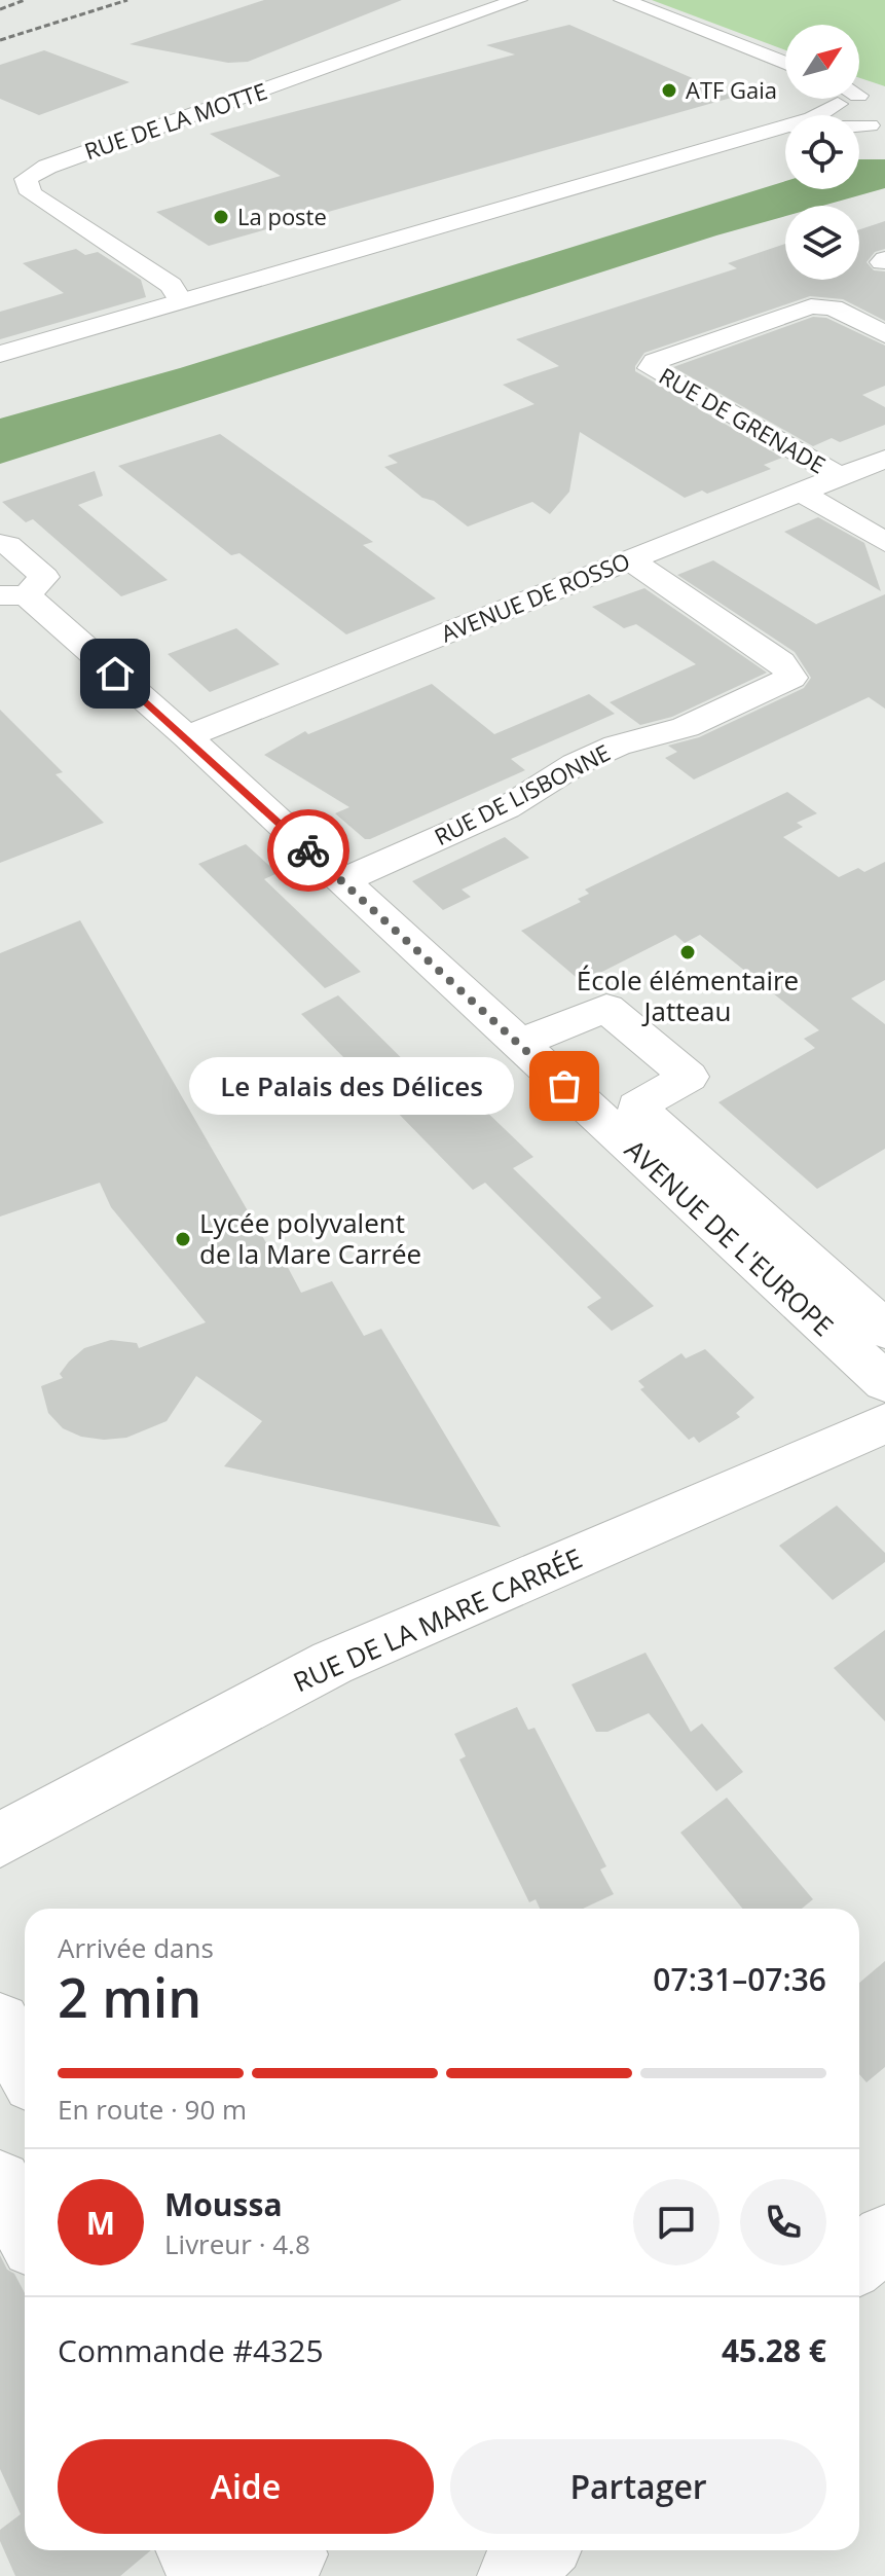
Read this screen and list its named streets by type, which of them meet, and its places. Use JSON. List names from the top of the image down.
{
  "streets": {
    "street": [
      "RUE DE LA MOTTE",
      "RUE DE GRENADE",
      "AVENUE DE ROSSO",
      "RUE DE LISBONNE",
      "AVENUE DE L'EUROPE",
      "RUE DE LA MARE CARRÉE"
    ]
  },
  "crossings": [
    ["RUE DE GRENADE", "AVENUE DE ROSSO"],
    ["AVENUE DE ROSSO", "RUE DE LISBONNE"],
    ["AVENUE DE ROSSO", "AVENUE DE L'EUROPE"],
    ["RUE DE LISBONNE", "AVENUE DE L'EUROPE"]
  ],
  "places": [
    "ATF Gaia",
    "La poste",
    "École élémentaire Jatteau",
    "Le Palais des Délices",
    "Lycée polyvalent de la Mare Carrée"
  ],
  "north": "top right",
  "page": {
    "bubble": "Le Palais des Délices",
    "heading": ["2 min", "Arrivée dans", "07:31–07:36"],
    "panel": [
      "Moussa",
      "Livreur · 4.8",
      "Commande #4325",
      "45.28 €"
    ],
    "bar": "En route · 90 m",
    "round": "M",
    "buttons": ["Aide", "Partager"]
  }
}
